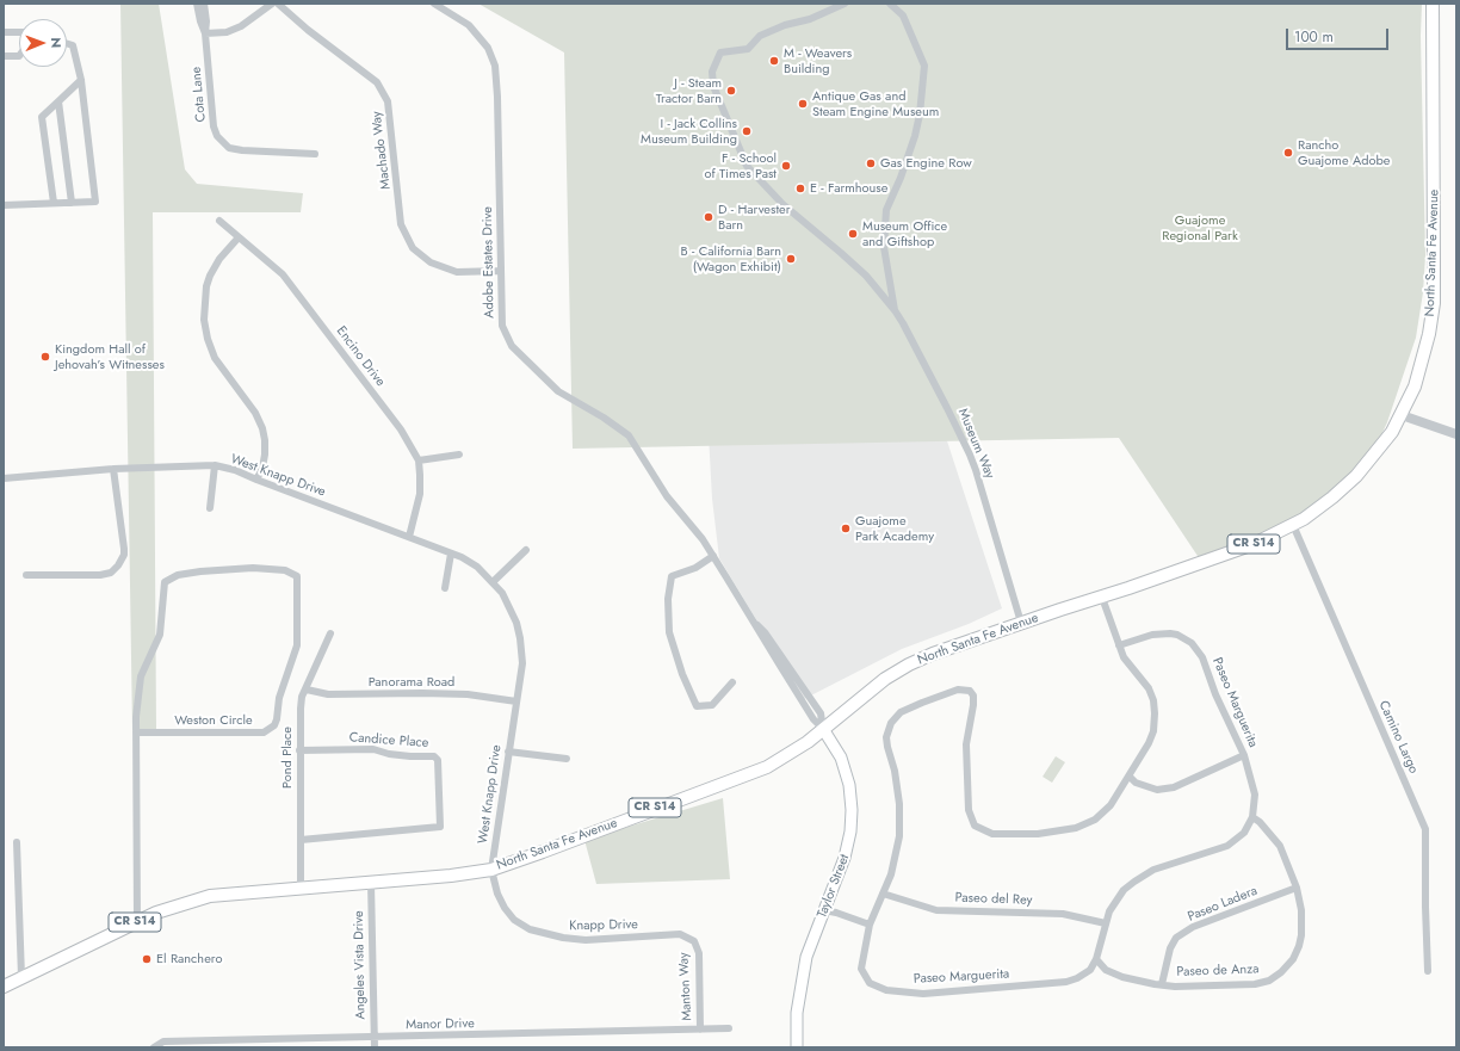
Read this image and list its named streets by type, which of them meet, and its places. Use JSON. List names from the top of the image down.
{
  "streets": {
    "main road": ["North Santa Fe Avenue", "CR S14", "Taylor Street"],
    "street": [
      "Cota Lane",
      "Machado Way",
      "Adobe Estates Drive",
      "Encino Drive",
      "Museum Way",
      "West Knapp Drive",
      "Panorama Road",
      "Paseo Marguerita",
      "Weston Circle",
      "Camino Largo",
      "Candice Place",
      "Pond Place",
      "Paseo del Rey",
      "Paseo Ladera",
      "Knapp Drive",
      "Angeles Vista Drive",
      "Paseo de Anza",
      "Manton Way",
      "Manor Drive"
    ]
  },
  "crossings": [
    ["Machado Way", "Adobe Estates Drive"],
    ["North Santa Fe Avenue", "Adobe Estates Drive"],
    ["North Santa Fe Avenue", "Museum Way"],
    ["North Santa Fe Avenue", "West Knapp Drive"],
    ["North Santa Fe Avenue", "Weston Circle"],
    ["North Santa Fe Avenue", "Camino Largo"],
    ["North Santa Fe Avenue", "Pond Place"],
    ["North Santa Fe Avenue", "Taylor Street"],
    ["North Santa Fe Avenue", "Knapp Drive"],
    ["North Santa Fe Avenue", "Angeles Vista Drive"],
    ["Adobe Estates Drive", "Taylor Street"],
    ["Encino Drive", "West Knapp Drive"],
    ["West Knapp Drive", "Panorama Road"],
    ["West Knapp Drive", "Knapp Drive"],
    ["Panorama Road", "Pond Place"],
    ["Paseo Marguerita", "Paseo del Rey"],
    ["Paseo Marguerita", "Paseo de Anza"],
    ["Candice Place", "Pond Place"],
    ["Paseo Ladera", "Paseo de Anza"],
    ["Knapp Drive", "Manton Way"],
    ["Angeles Vista Drive", "Manor Drive"],
    ["Manton Way", "Manor Drive"]
  ],
  "parks": ["Guajome Regional Park"],
  "places": [
    "M - Weavers Building",
    "J - Steam Tractor Barn",
    "Antique Gas and Steam Engine Museum",
    "I - Jack Collins Museum Building",
    "Rancho Guajome Adobe",
    "Gas Engine Row",
    "F - School of Times Past",
    "E - Farmhouse",
    "D - Harvester Barn",
    "Museum Office and Giftshop",
    "B - California Barn (Wagon Exhibit)",
    "Kingdom Hall of Jehovah’s Witnesses",
    "Guajome Park Academy",
    "El Ranchero"
  ],
  "scale_bar": "100 m",
  "north": "right"
}
